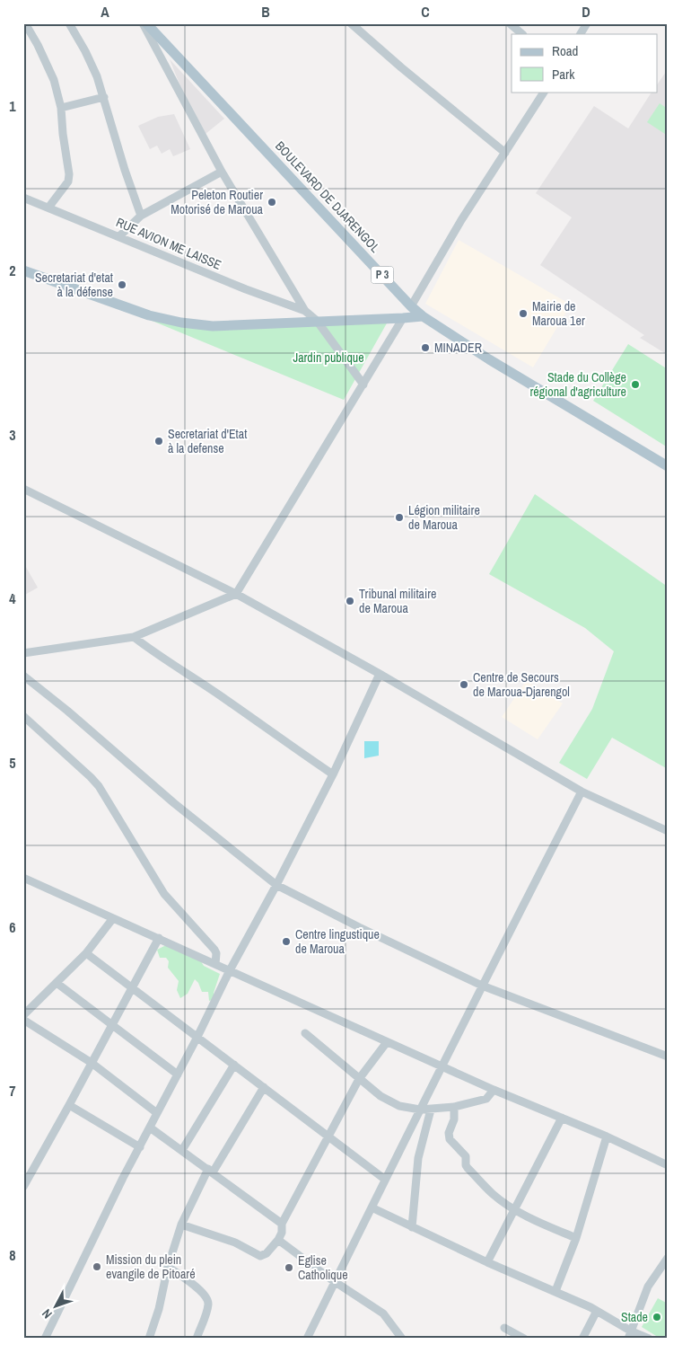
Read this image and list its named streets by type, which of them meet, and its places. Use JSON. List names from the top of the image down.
{
  "streets": {
    "main road": ["BOULEVARD DE DJARENGOL", "P 3"],
    "street": ["RUE AVION ME LAISSE"]
  },
  "parks": ["Jardin publique"],
  "places": [
    "Peleton Routier Motorisé de Maroua",
    "Secretariat d'etat à la défense",
    "Mairie de Maroua 1er",
    "MINADER",
    "Stade du Collège régional d'agriculture",
    "Secretariat d'Etat à la defense",
    "Légion militaire de Maroua",
    "Tribunal militaire de Maroua",
    "Centre de Secours de Maroua-Djarengol",
    "Centre lingustique de Maroua",
    "Mission du plein evangile de Pitoaré",
    "Eglise Catholique",
    "Stade"
  ],
  "legend": ["Road", "Park"],
  "north": "bottom left",
  "grid": {
    "columns": [
      "A",
      "B",
      "C",
      "D"
    ],
    "rows": [
      "1",
      "2",
      "3",
      "4",
      "5",
      "6",
      "7",
      "8"
    ]
  }
}
